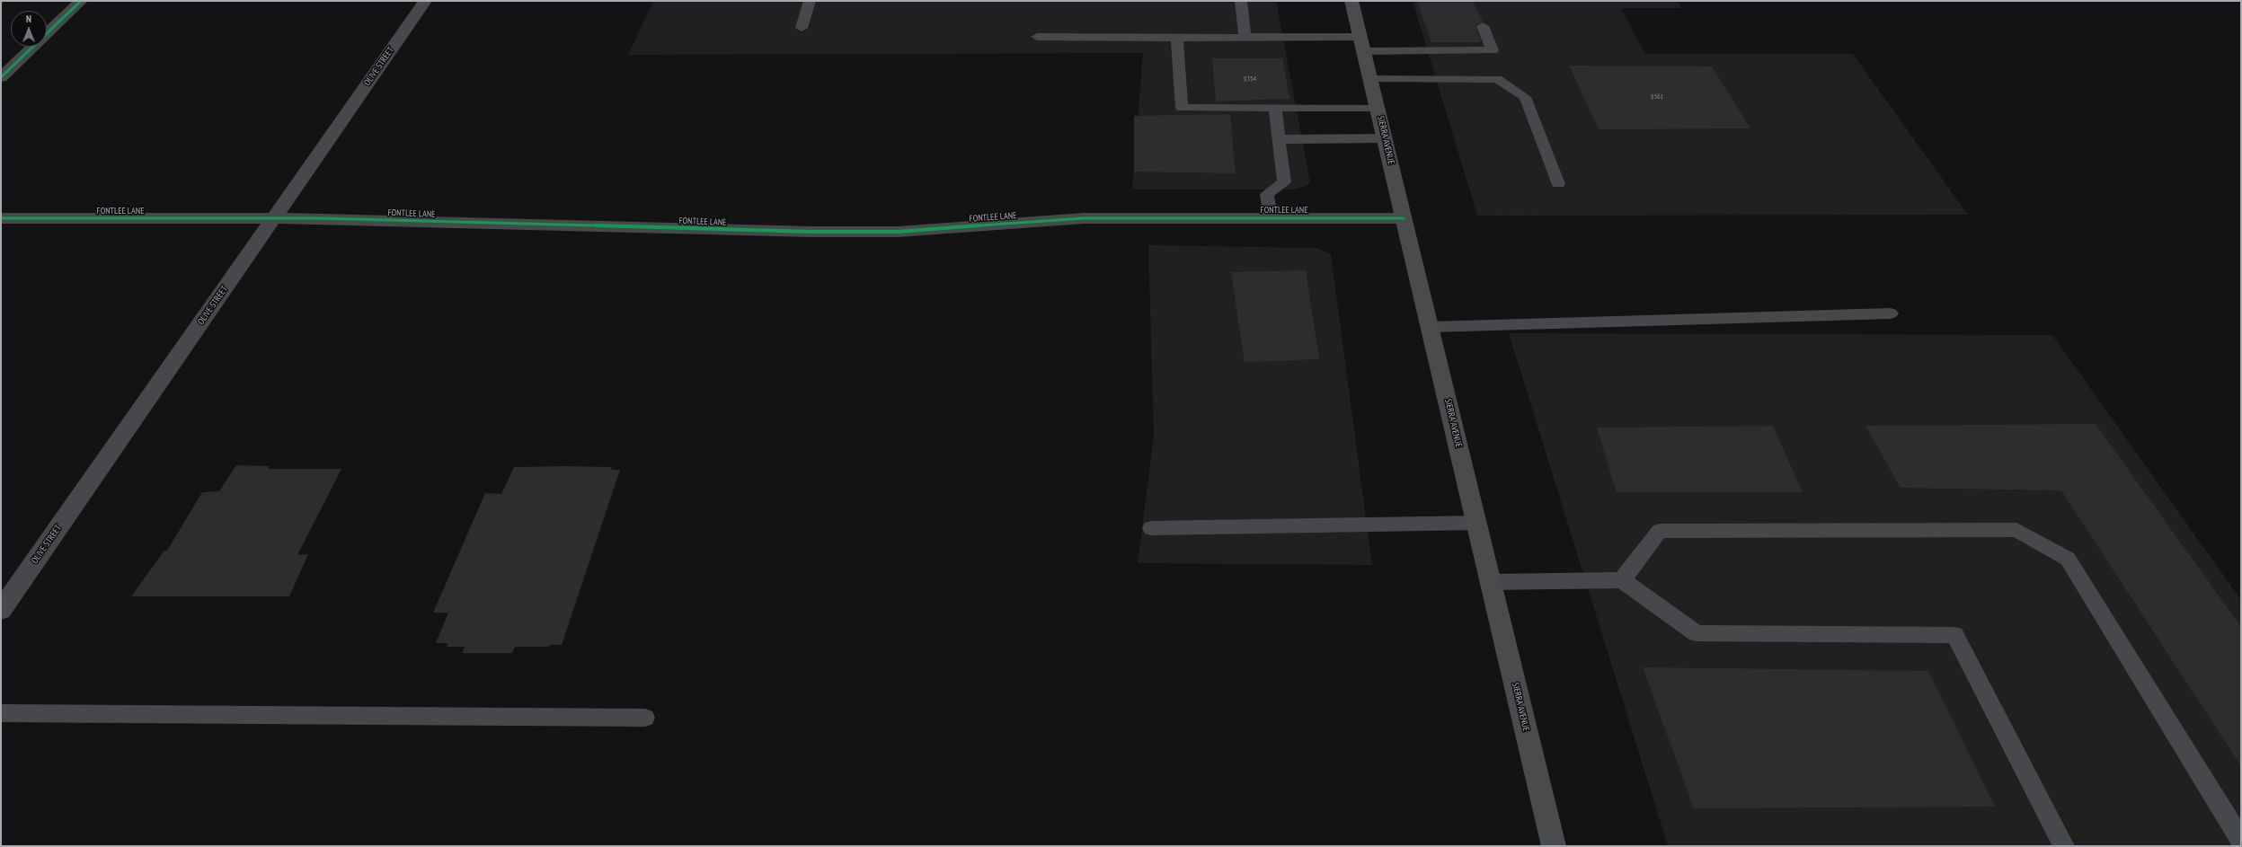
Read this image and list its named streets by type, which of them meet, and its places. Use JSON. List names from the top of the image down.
{
  "streets": {
    "main road": ["SIERRA AVENUE"],
    "street": ["OLIVE STREET", "FONTLEE LANE"]
  },
  "crossings": [
    ["OLIVE STREET", "FONTLEE LANE"],
    ["SIERRA AVENUE", "FONTLEE LANE"]
  ],
  "house_numbers": ["9354", "9361"],
  "north": "top"
}
